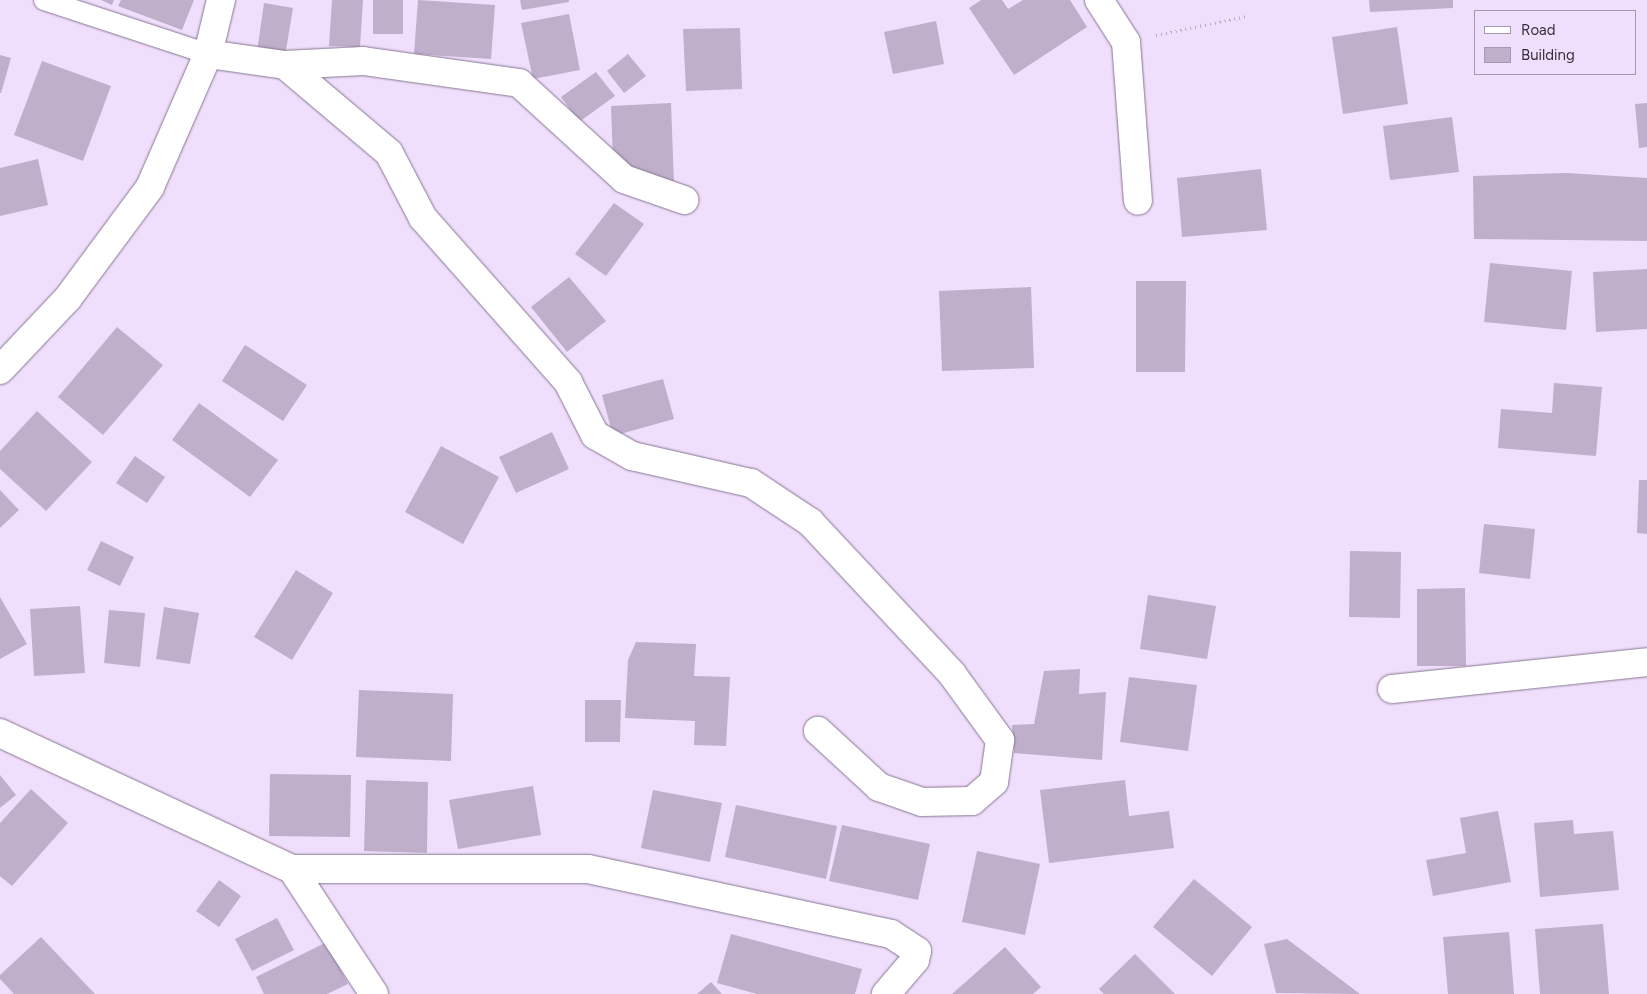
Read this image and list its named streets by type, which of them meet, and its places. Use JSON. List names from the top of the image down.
{
  "legend": ["Road", "Building"]
}
